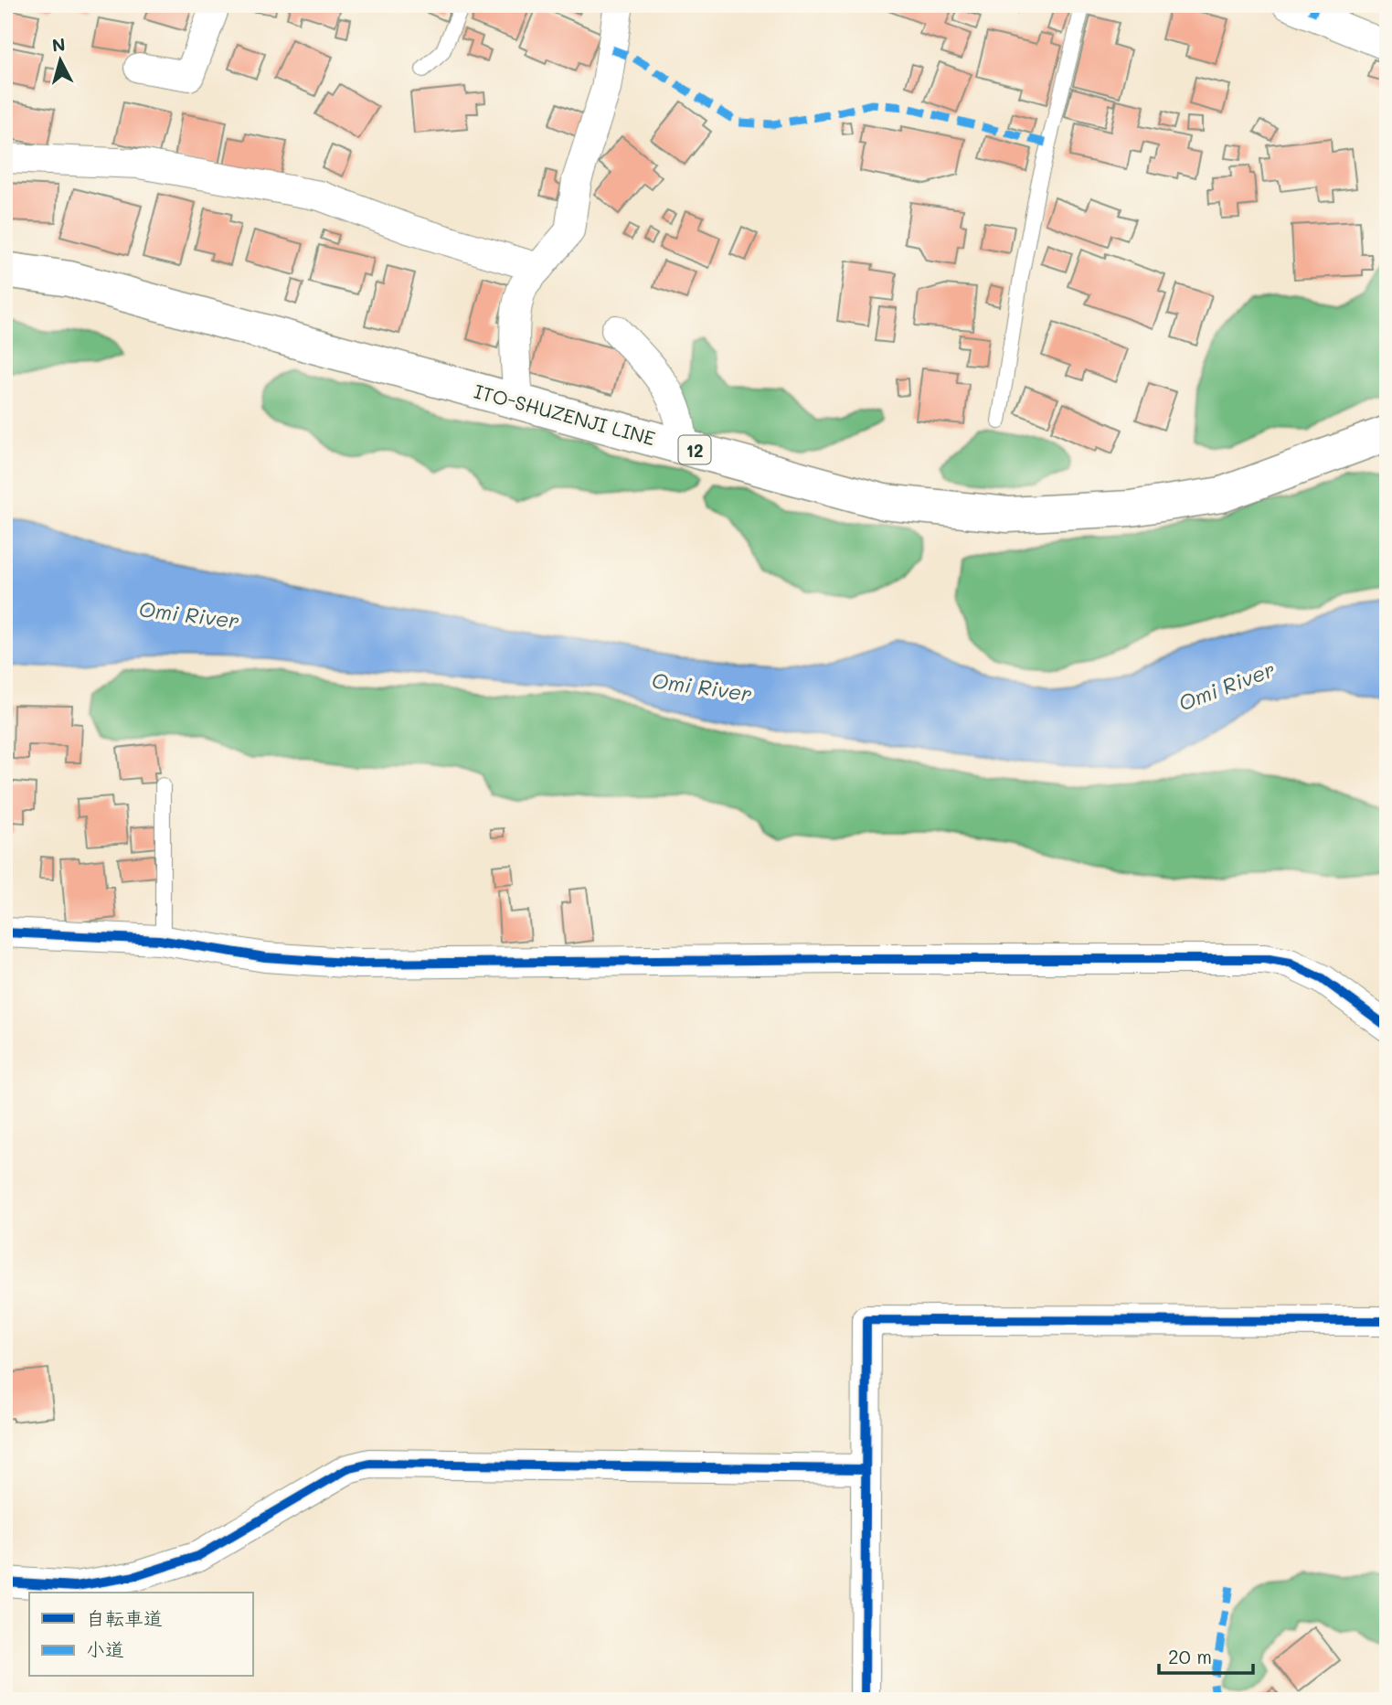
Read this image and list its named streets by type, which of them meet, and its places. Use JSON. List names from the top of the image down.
{
  "streets": {
    "main road": ["ITO-SHUZENJI LINE", "12"]
  },
  "water": ["Omi River"],
  "legend": ["自転車道", "小道"],
  "scale_bar": "20 m",
  "north": "top"
}
